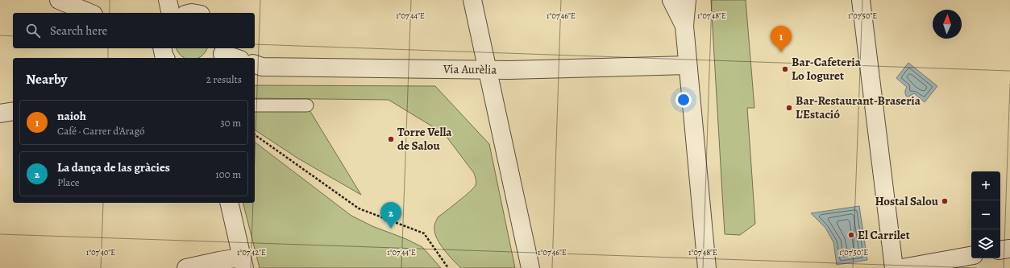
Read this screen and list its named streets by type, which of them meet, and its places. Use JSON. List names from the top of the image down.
{
  "streets": {
    "street": ["Via Aurèlia"]
  },
  "places": [
    "Bar-Cafeteria Lo Ioguret",
    "Bar-Restaurant-Braseria L'Estació",
    "Torre Vella de Salou",
    "Hostal Salou",
    "El Carrilet"
  ],
  "north": "top",
  "page": {
    "search": "Search here",
    "pins": ["1", "2"],
    "heading": ["Nearby", "2 results"],
    "list": [
      {
        "mark": "1",
        "name": "naioh",
        "note": "Café · Carrer d'Aragó",
        "value": "30 m"
      },
      {
        "mark": "2",
        "name": "La dança de las gràcies",
        "note": "Place",
        "value": "100 m"
      }
    ],
    "map_buttons": ["+", "−"]
  },
  "coordinates": [
    "1°07'44\"E",
    "1°07'46\"E",
    "1°07'48\"E",
    "1°07'50\"E",
    "1°07'40\"E",
    "1°07'42\"E"
  ]
}
